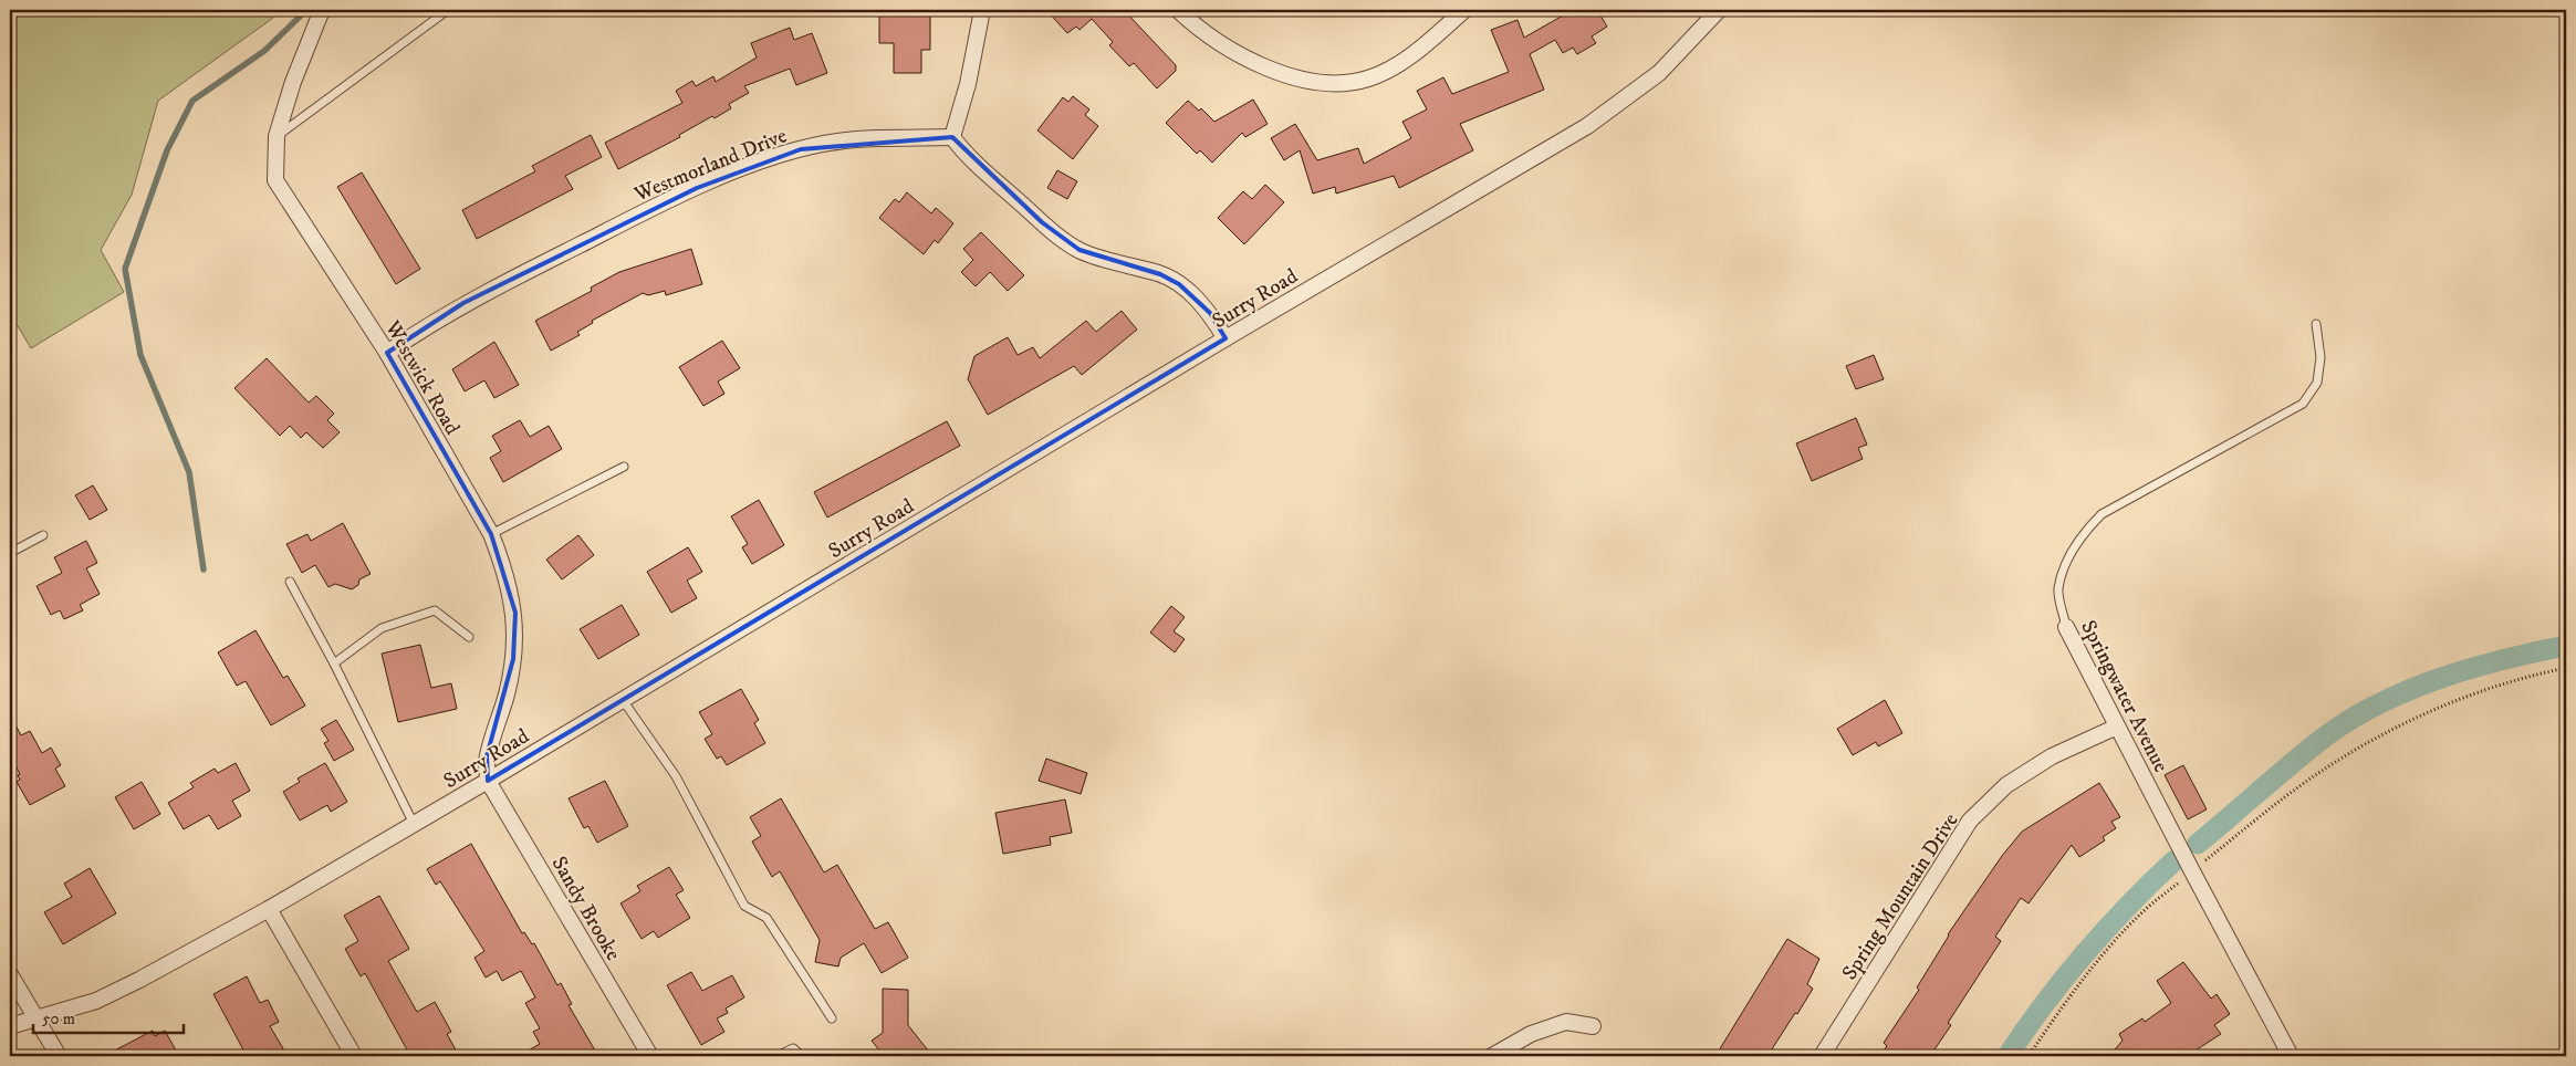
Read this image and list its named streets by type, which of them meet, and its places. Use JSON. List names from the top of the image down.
{
  "streets": {
    "street": [
      "Westmorland Drive",
      "Surry Road",
      "Westwick Road",
      "Springwater Avenue",
      "Spring Mountain Drive",
      "Sandy Brooke"
    ]
  },
  "crossings": [
    ["Westmorland Drive", "Westwick Road"],
    ["Surry Road", "Westwick Road"],
    ["Surry Road", "Sandy Brooke"],
    ["Westwick Road", "Sandy Brooke"],
    ["Springwater Avenue", "Spring Mountain Drive"]
  ],
  "scale_bar": "50 m"
}
